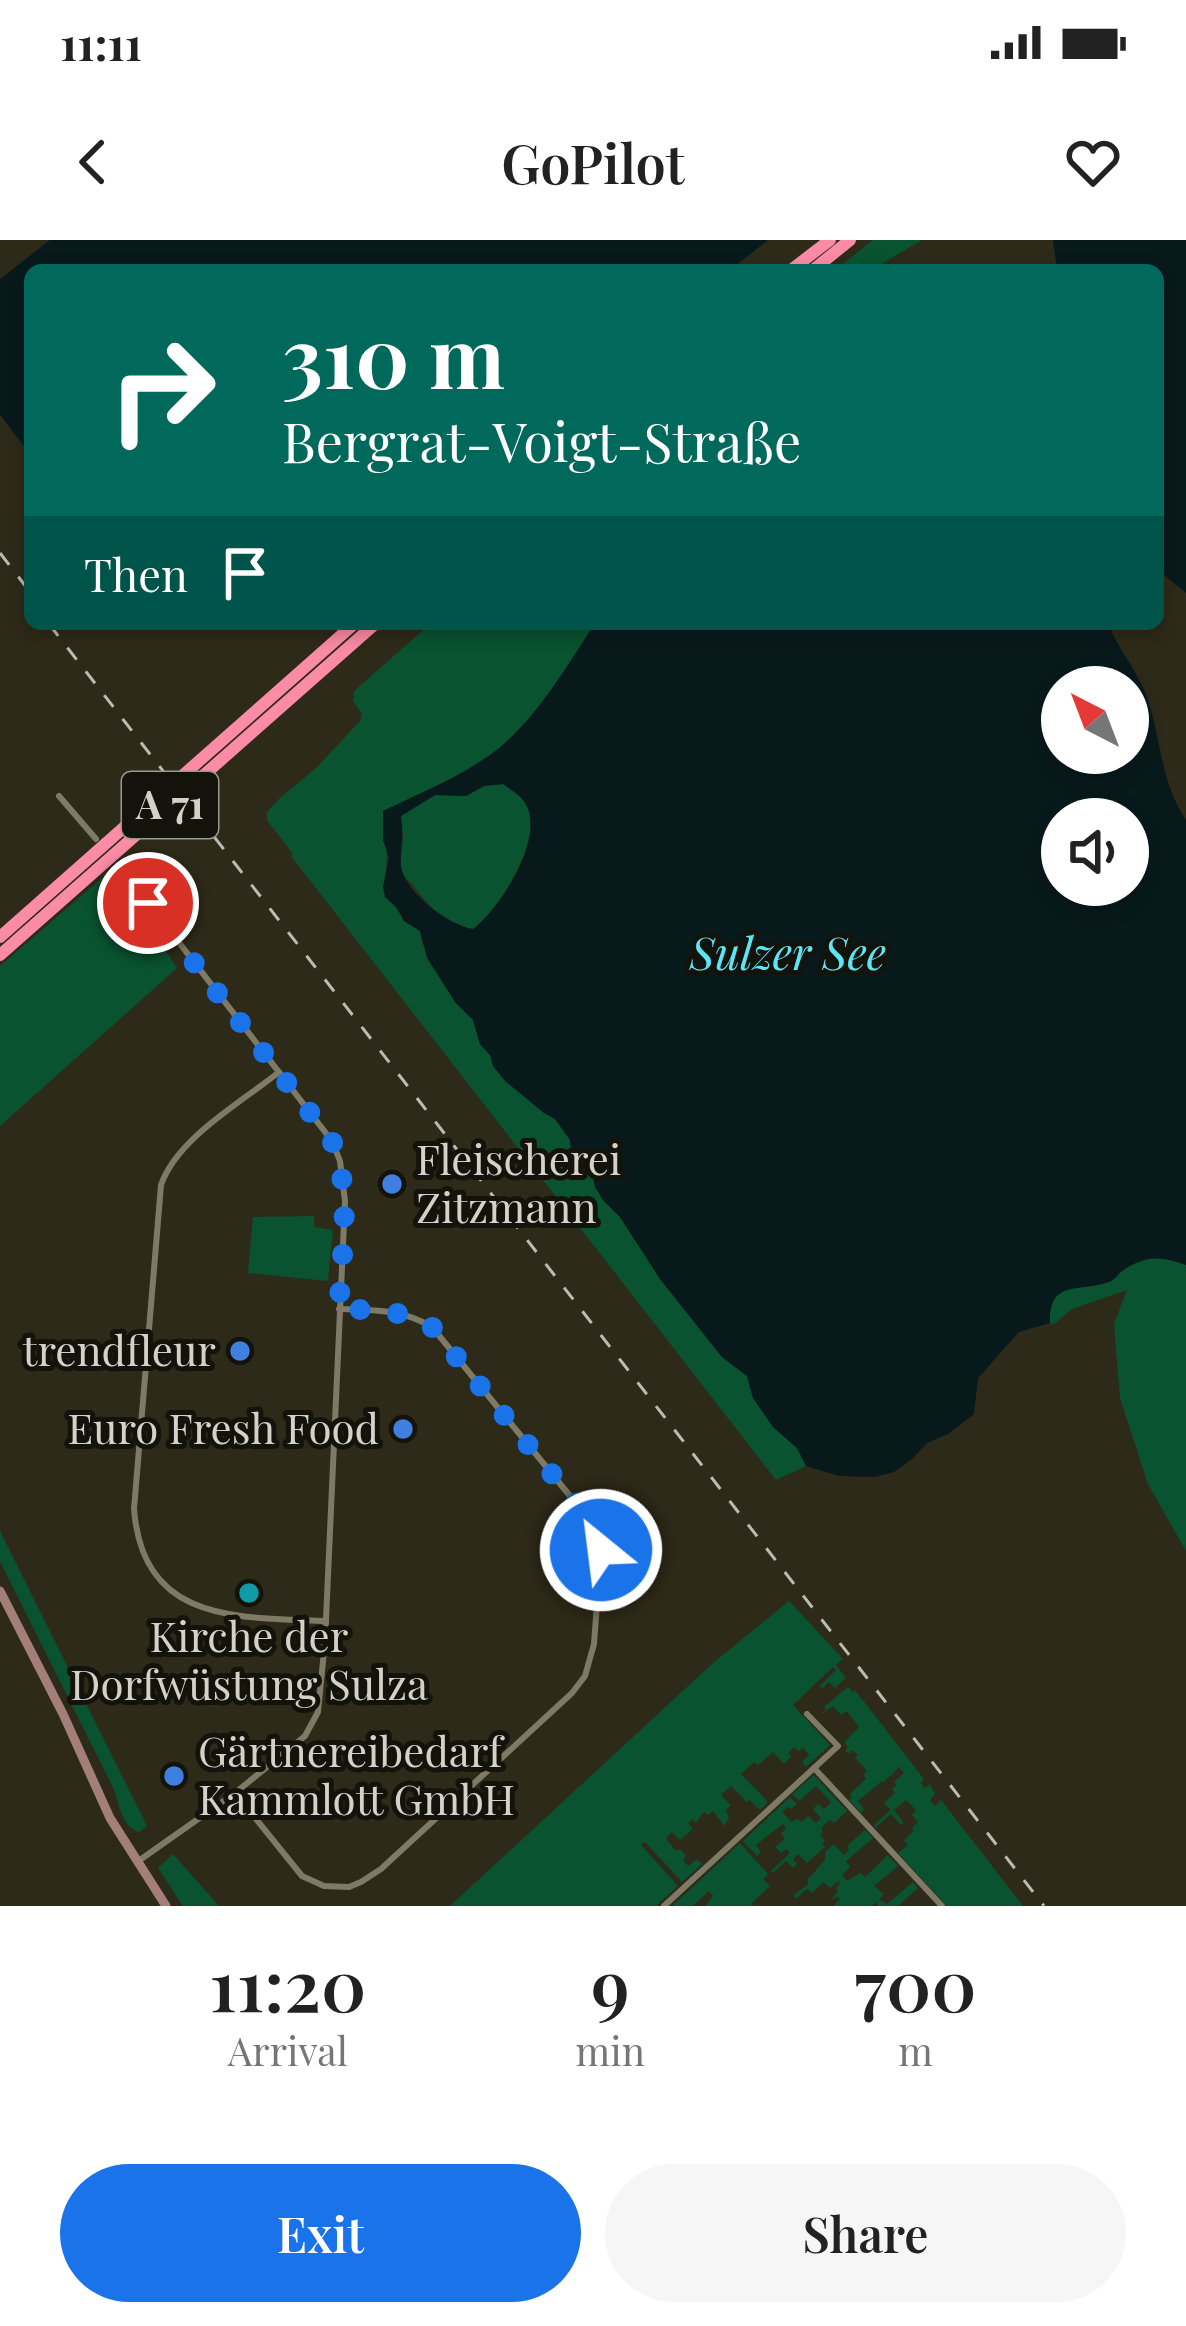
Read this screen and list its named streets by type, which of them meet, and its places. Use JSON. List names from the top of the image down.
{
  "streets": {
    "highway": ["A 71"]
  },
  "water": ["Sulzer See"],
  "places": [
    "Fleischerei Zitzmann",
    "trendfleur",
    "Euro Fresh Food",
    "Kirche der Dorfwüstung Sulza",
    "Gärtnereibedarf Kammlott GmbH"
  ],
  "north": "top left",
  "page": {
    "status": "11:11",
    "header": "GoPilot",
    "turn": ["310 m", "Bergrat-Voigt-Straße"],
    "then": "Then",
    "eta": [
      "11:20",
      "Arrival",
      "9",
      "min",
      "700",
      "m"
    ],
    "buttons": ["Exit", "Share"]
  }
}
